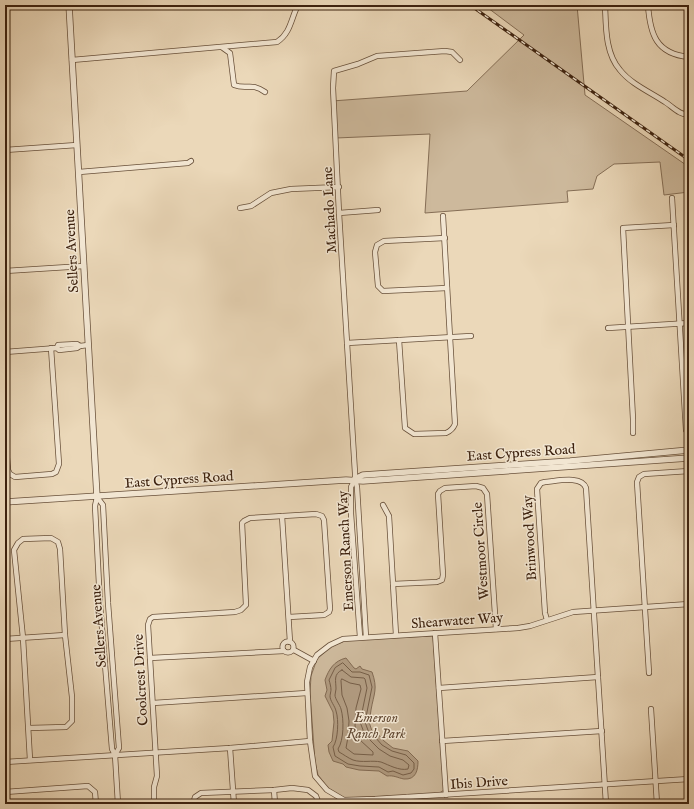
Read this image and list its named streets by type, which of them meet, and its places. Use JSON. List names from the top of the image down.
{
  "streets": {
    "street": [
      "Machado Lane",
      "Sellers Avenue",
      "East Cypress Road",
      "Brinwood Way",
      "Emerson Ranch Way",
      "Westmoor Circle",
      "Shearwater Way",
      "Coolcrest Drive",
      "Ibis Drive"
    ]
  },
  "crossings": [
    ["Machado Lane", "East Cypress Road"],
    ["Machado Lane", "Emerson Ranch Way"],
    ["Sellers Avenue", "East Cypress Road"],
    ["East Cypress Road", "Emerson Ranch Way"],
    ["Brinwood Way", "Shearwater Way"],
    ["Emerson Ranch Way", "Shearwater Way"],
    ["Westmoor Circle", "Shearwater Way"],
    ["Shearwater Way", "Ibis Drive"]
  ],
  "parks": ["Emerson Ranch Park"]
}
